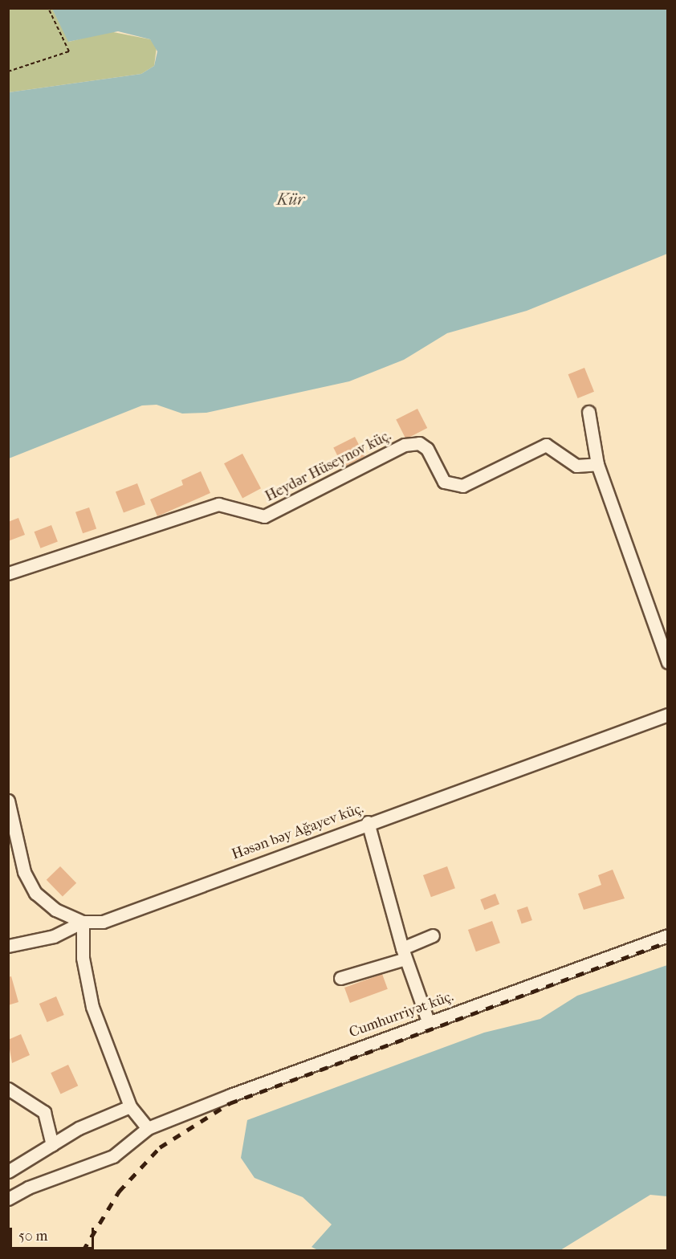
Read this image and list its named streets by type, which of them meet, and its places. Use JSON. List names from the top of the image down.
{
  "streets": {
    "street": ["Heydər Hüseynov küç.", "Həsən bəy Ağayev küç.", "Cumhurriyət küç."]
  },
  "water": ["Kür"],
  "scale_bar": "50 m"
}
